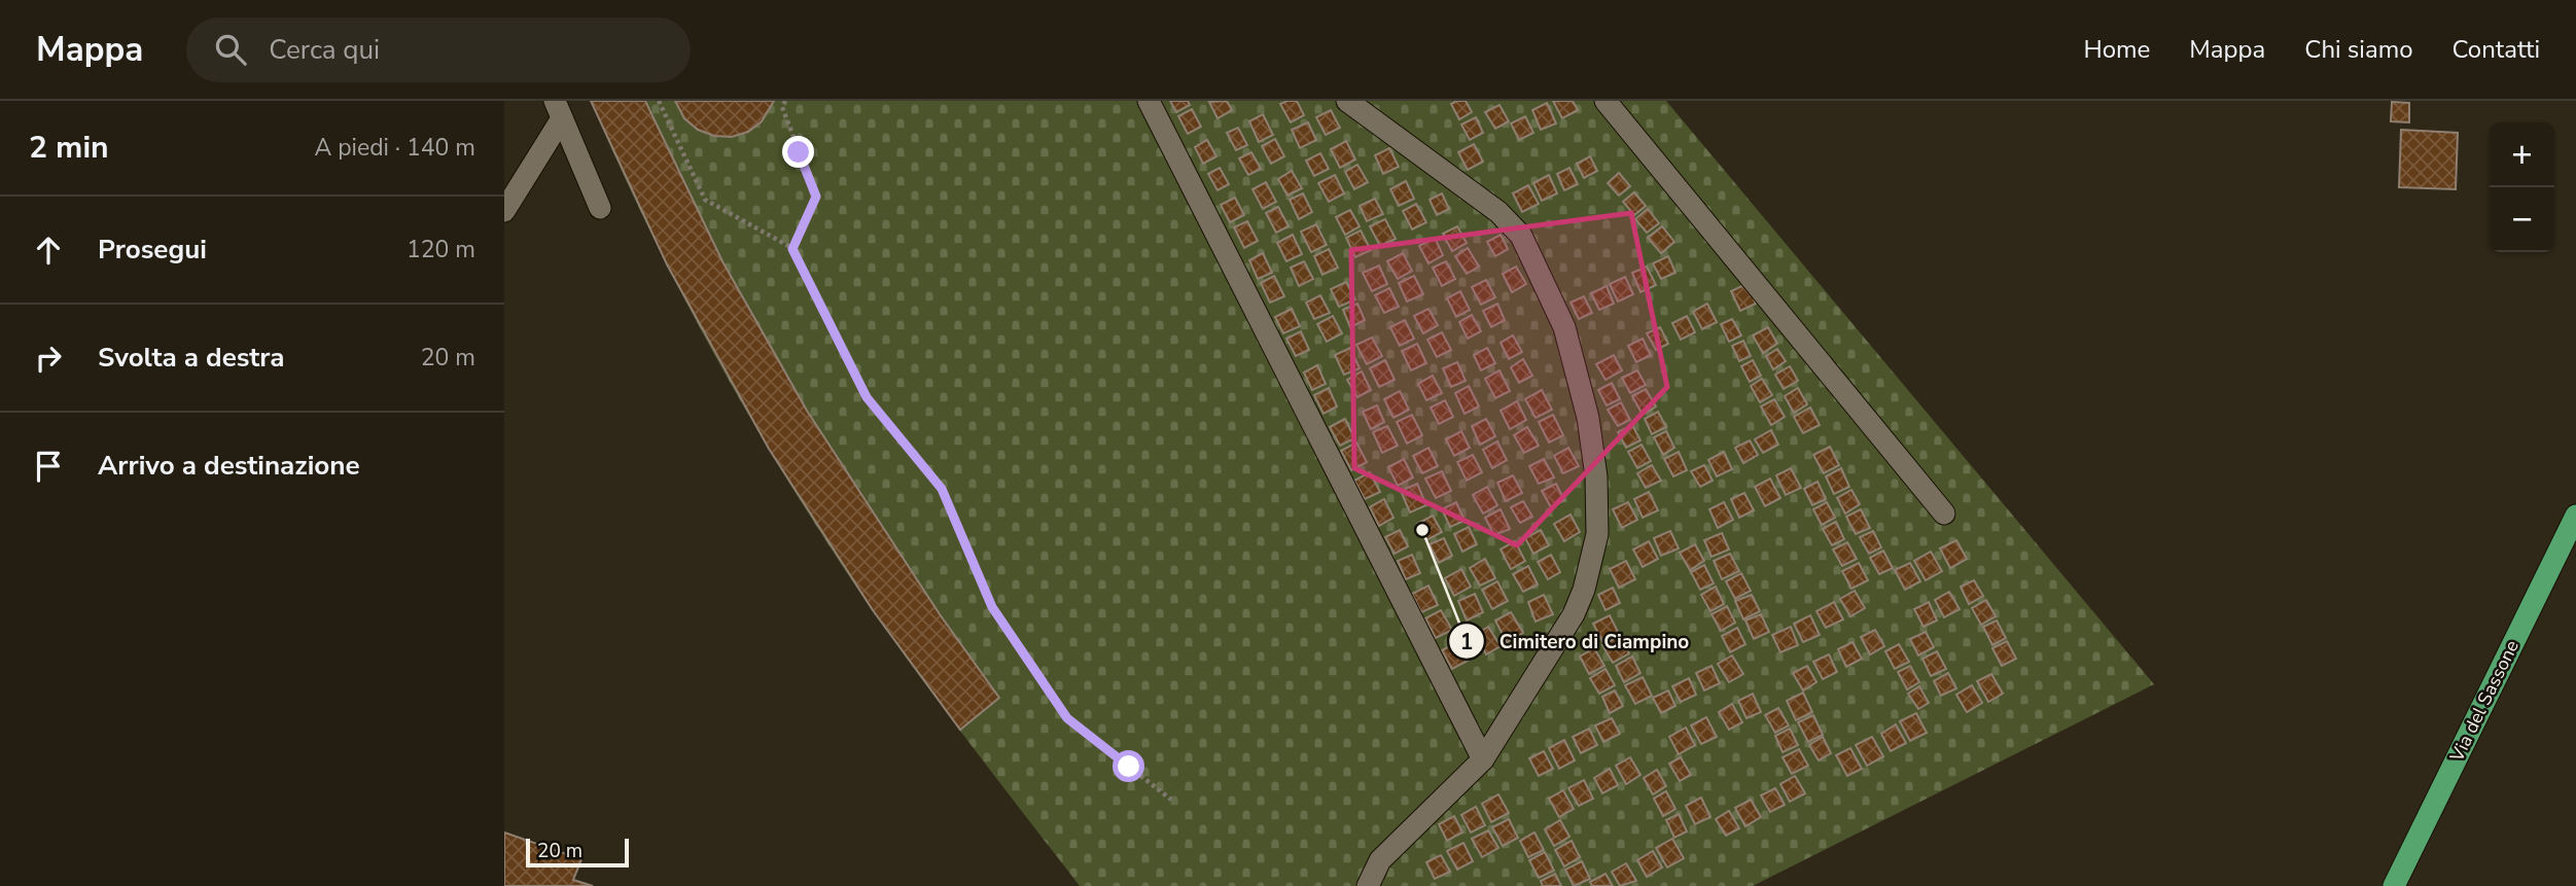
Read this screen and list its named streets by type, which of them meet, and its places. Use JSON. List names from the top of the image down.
{
  "streets": {
    "main road": ["Via del Sassone"]
  },
  "places": ["Cimitero di Ciampino"],
  "scale_bar": "20 m",
  "page": {
    "header": "Mappa",
    "search": "Cerca qui",
    "nav": [
      "Home",
      "Mappa",
      "Chi siamo",
      "Contatti"
    ],
    "heading": ["2 min", "A piedi · 140 m"],
    "map_buttons": ["+", "−"],
    "list": [
      ["Prosegui", "120 m"],
      ["Svolta a destra", "20 m"],
      "Arrivo a destinazione"
    ],
    "scale": "20 m"
  }
}
